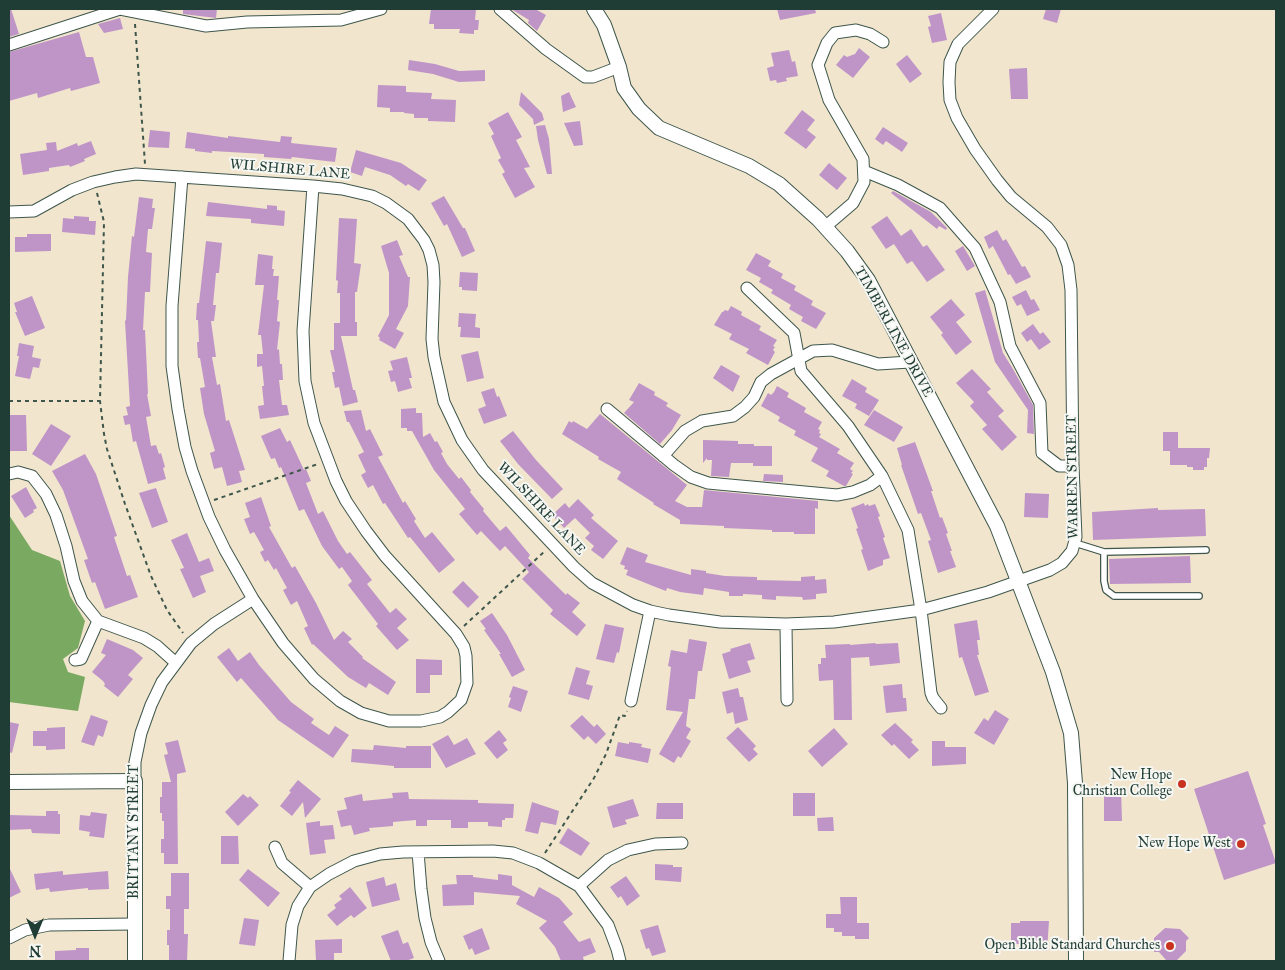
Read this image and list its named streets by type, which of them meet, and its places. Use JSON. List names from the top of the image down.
{
  "streets": {
    "street": [
      "WILSHIRE LANE",
      "TIMBERLINE DRIVE",
      "WARREN STREET",
      "BRITTANY STREET"
    ]
  },
  "crossings": [
    ["WILSHIRE LANE", "TIMBERLINE DRIVE"],
    ["WILSHIRE LANE", "WARREN STREET"],
    ["TIMBERLINE DRIVE", "WARREN STREET"]
  ],
  "places": ["New Hope Christian College", "New Hope West", "Open Bible Standard Churches"],
  "north": "bottom"
}
